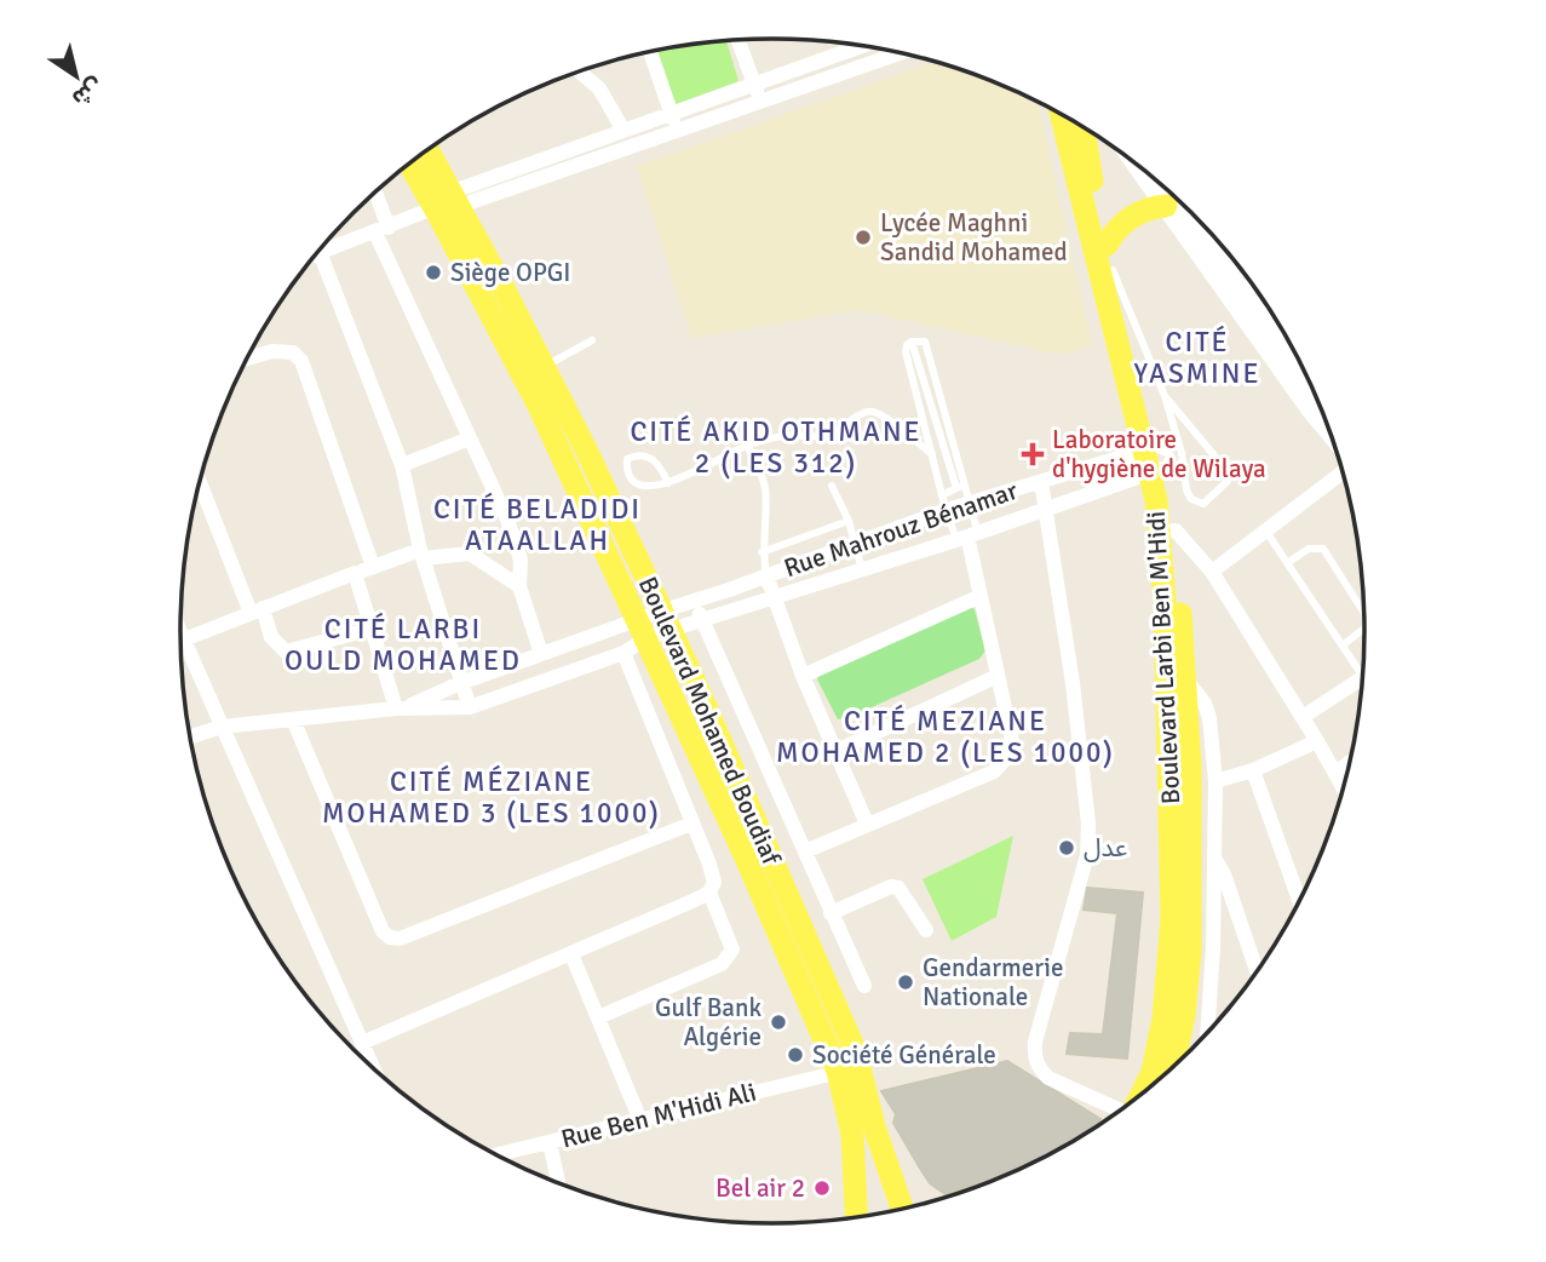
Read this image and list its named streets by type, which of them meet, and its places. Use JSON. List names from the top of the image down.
{
  "streets": {
    "main road": ["Boulevard Larbi Ben M'Hidi", "Boulevard Mohamed Boudiaf"],
    "street": ["Rue Mahrouz Bénamar", "Rue Ben M'Hidi Ali"]
  },
  "crossings": [
    ["Rue Mahrouz Bénamar", "Boulevard Larbi Ben M'Hidi"],
    ["Rue Mahrouz Bénamar", "Boulevard Mohamed Boudiaf"],
    ["Boulevard Mohamed Boudiaf", "Rue Ben M'Hidi Ali"]
  ],
  "districts": [
    "CITÉ YASMINE",
    "CITÉ AKID OTHMANE 2 (LES 312)",
    "CITÉ BELADIDI ATAALLAH",
    "CITÉ LARBI OULD MOHAMED",
    "CITÉ MEZIANE MOHAMED 2 (LES 1000)",
    "CITÉ MÉZIANE MOHAMED 3 (LES 1000)"
  ],
  "places": {
    "other": [
      "Lycée Maghni Sandid Mohamed",
      "Siège OPGI",
      "عدل",
      "Gendarmerie Nationale",
      "Gulf Bank Algérie",
      "Société Générale",
      "Bel air 2"
    ],
    "health": ["Laboratoire d'hygiène de Wilaya"]
  },
  "north": "bottom right"
}
